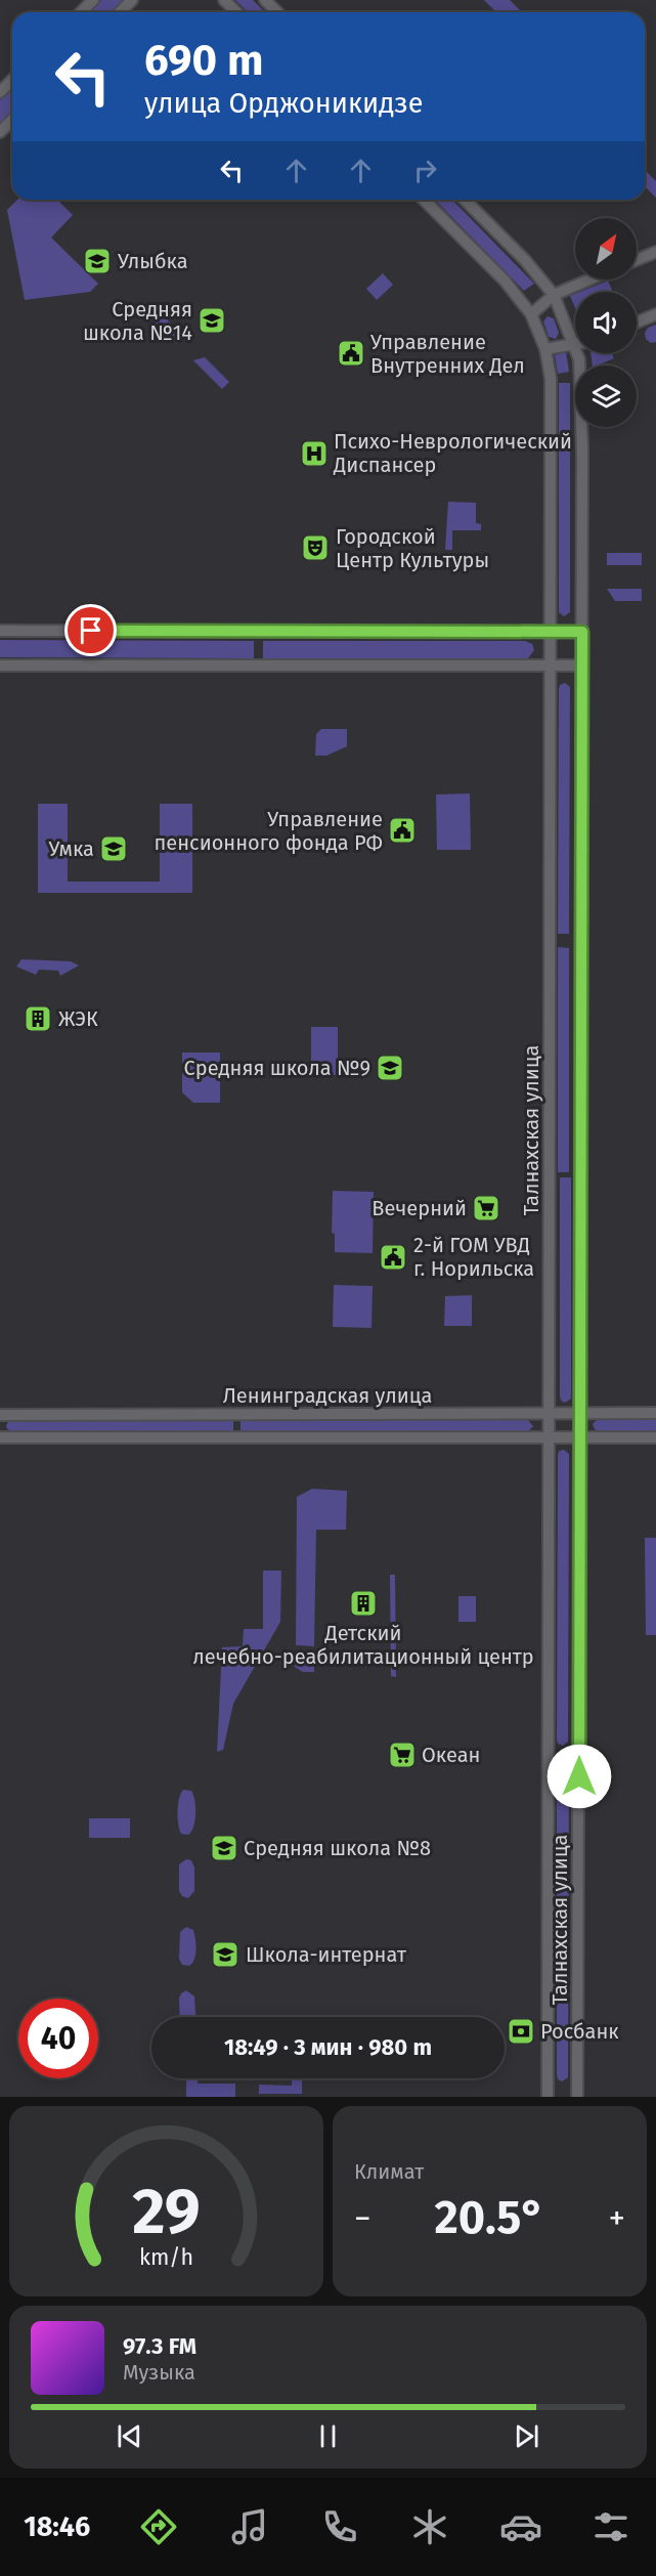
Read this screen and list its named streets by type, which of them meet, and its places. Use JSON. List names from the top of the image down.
{
  "streets": {
    "street": ["Талнахская улица", "Ленинградская улица"]
  },
  "crossings": [
    ["Талнахская улица", "Ленинградская улица"]
  ],
  "places": {
    "school or university": [
      "Улыбка",
      "Средняя школа №14",
      "Умка",
      "Средняя школа №9",
      "Средняя школа №8",
      "Школа-интернат"
    ],
    "public building": ["Управление Внутренних Дел", "Управление пенсионного фонда РФ", "2-й ГОМ УВД г. Норильска"],
    "hospital": ["Психо-Неврологический Диспансер"],
    "theatre": ["Городской Центр Культуры"],
    "building": ["ЖЭК", "Детский лечебно-реабилитационный центр"],
    "supermarket": ["Вечерний", "Океан"],
    "bank": ["Росбанк"]
  },
  "north": "top right",
  "page": {
    "turn": ["690 m", "улица Орджоникидзе"],
    "limit": "40",
    "trip": "18:49 · 3 мин · 980 m",
    "tile": "Климат",
    "heat": ["−", "20.5°", "+"],
    "song": ["97.3 FM", "Музыка"],
    "tabs": "18:46",
    "gauge": ["29", "km/h"]
  }
}
